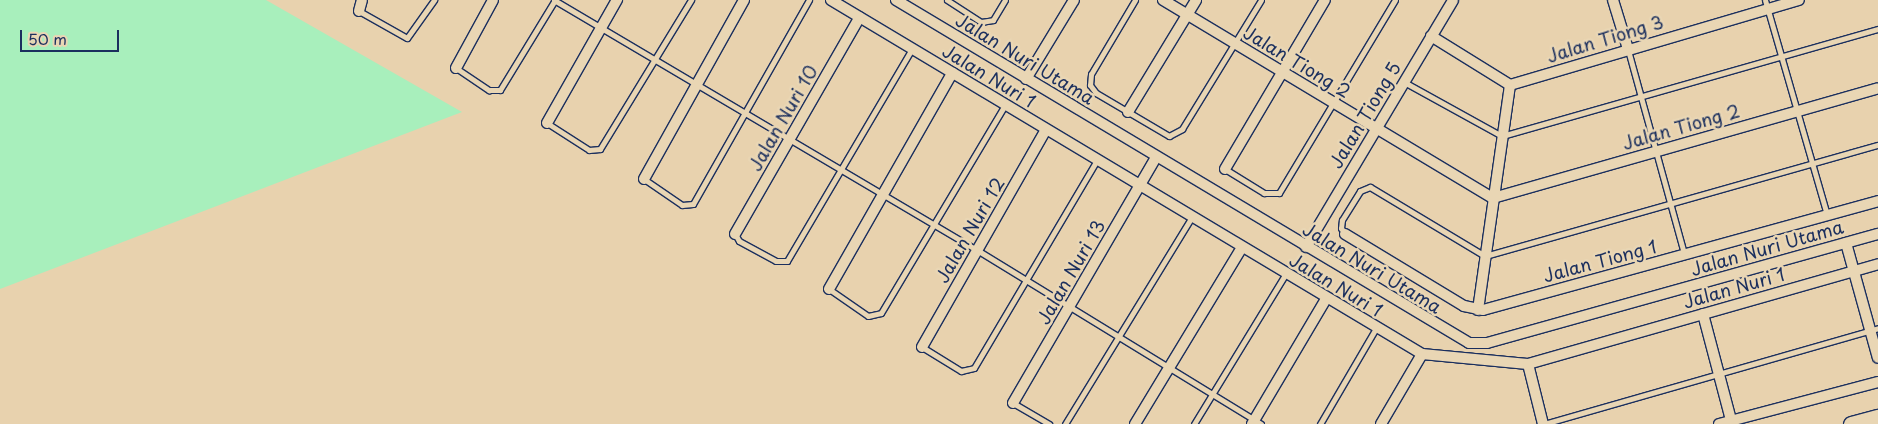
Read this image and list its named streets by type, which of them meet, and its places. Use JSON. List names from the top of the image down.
{
  "streets": {
    "street": [
      "Jalan Tiong 3",
      "Jalan Nuri Utama",
      "Jalan Tiong 2",
      "Jalan Nuri 1",
      "Jalan Tiong 5",
      "Jalan Nuri 10",
      "Jalan Nuri 12",
      "Jalan Tiong 1",
      "Jalan Nuri 13"
    ]
  },
  "crossings": [
    ["Jalan Nuri Utama", "Jalan Tiong 5"],
    ["Jalan Nuri Utama", "Jalan Nuri 13"],
    ["Jalan Tiong 2", "Jalan Tiong 5"],
    ["Jalan Nuri 1", "Jalan Nuri 10"],
    ["Jalan Nuri 1", "Jalan Nuri 12"],
    ["Jalan Nuri 1", "Jalan Nuri 13"]
  ],
  "scale_bar": "50 m"
}
